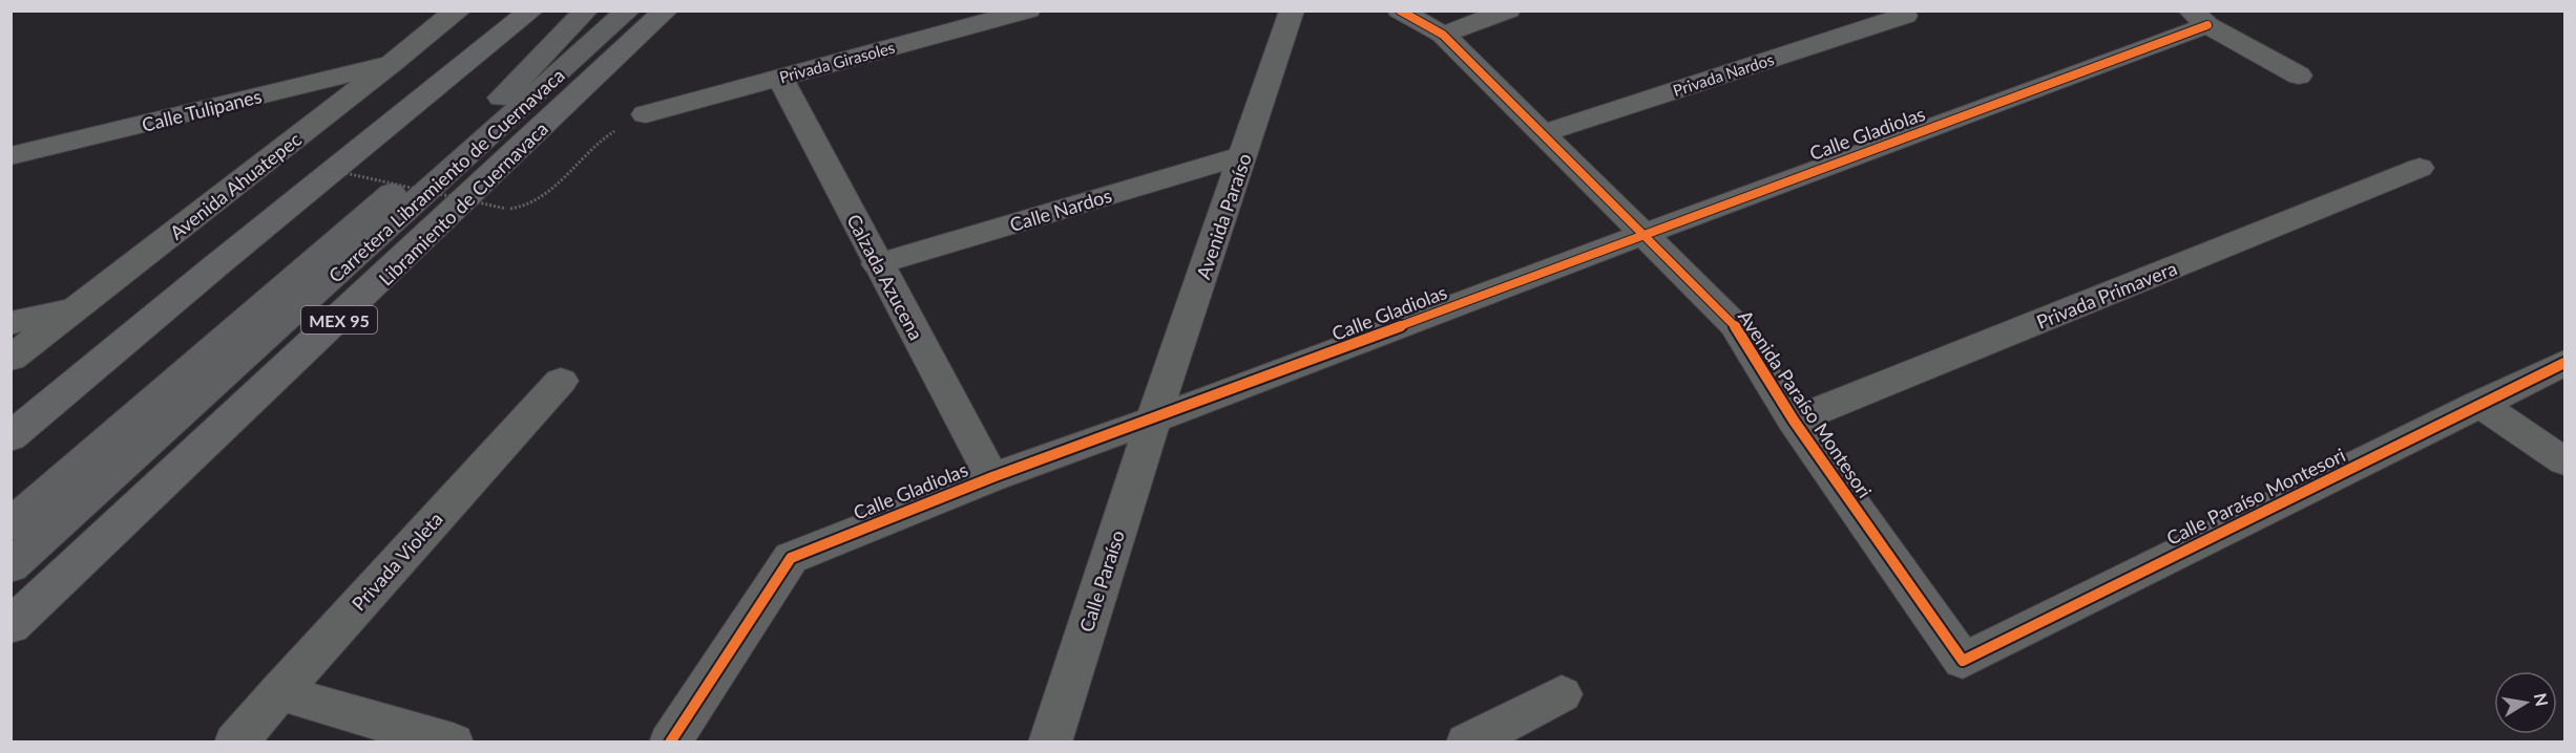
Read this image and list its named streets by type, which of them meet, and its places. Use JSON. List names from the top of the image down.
{
  "streets": {
    "highway": ["Carretera Libramiento de Cuernavaca", "MEX 95"],
    "main road": ["Libramiento de Cuernavaca"],
    "street": [
      "Privada Girasoles",
      "Privada Nardos",
      "Calle Tulipanes",
      "Calle Gladiolas",
      "Avenida Ahuatepec",
      "Calle Nardos",
      "Avenida Paraíso",
      "Calzada Azucena",
      "Privada Primavera",
      "Avenida Paraíso Montesori",
      "Calle Paraíso Montesori",
      "Privada Violeta",
      "Calle Paraíso"
    ]
  },
  "crossings": [
    ["Privada Girasoles", "Calzada Azucena"],
    ["Privada Nardos", "Avenida Paraíso Montesori"],
    ["Calle Tulipanes", "Avenida Ahuatepec"],
    ["Calle Gladiolas", "Avenida Paraíso"],
    ["Calle Gladiolas", "Calzada Azucena"],
    ["Calle Gladiolas", "Avenida Paraíso Montesori"],
    ["Calle Gladiolas", "Calle Paraíso"],
    ["Calle Nardos", "Avenida Paraíso"],
    ["Calle Nardos", "Calzada Azucena"],
    ["Avenida Paraíso", "Calle Paraíso"],
    ["Privada Primavera", "Avenida Paraíso Montesori"],
    ["Avenida Paraíso Montesori", "Calle Paraíso Montesori"]
  ],
  "north": "right"
}
